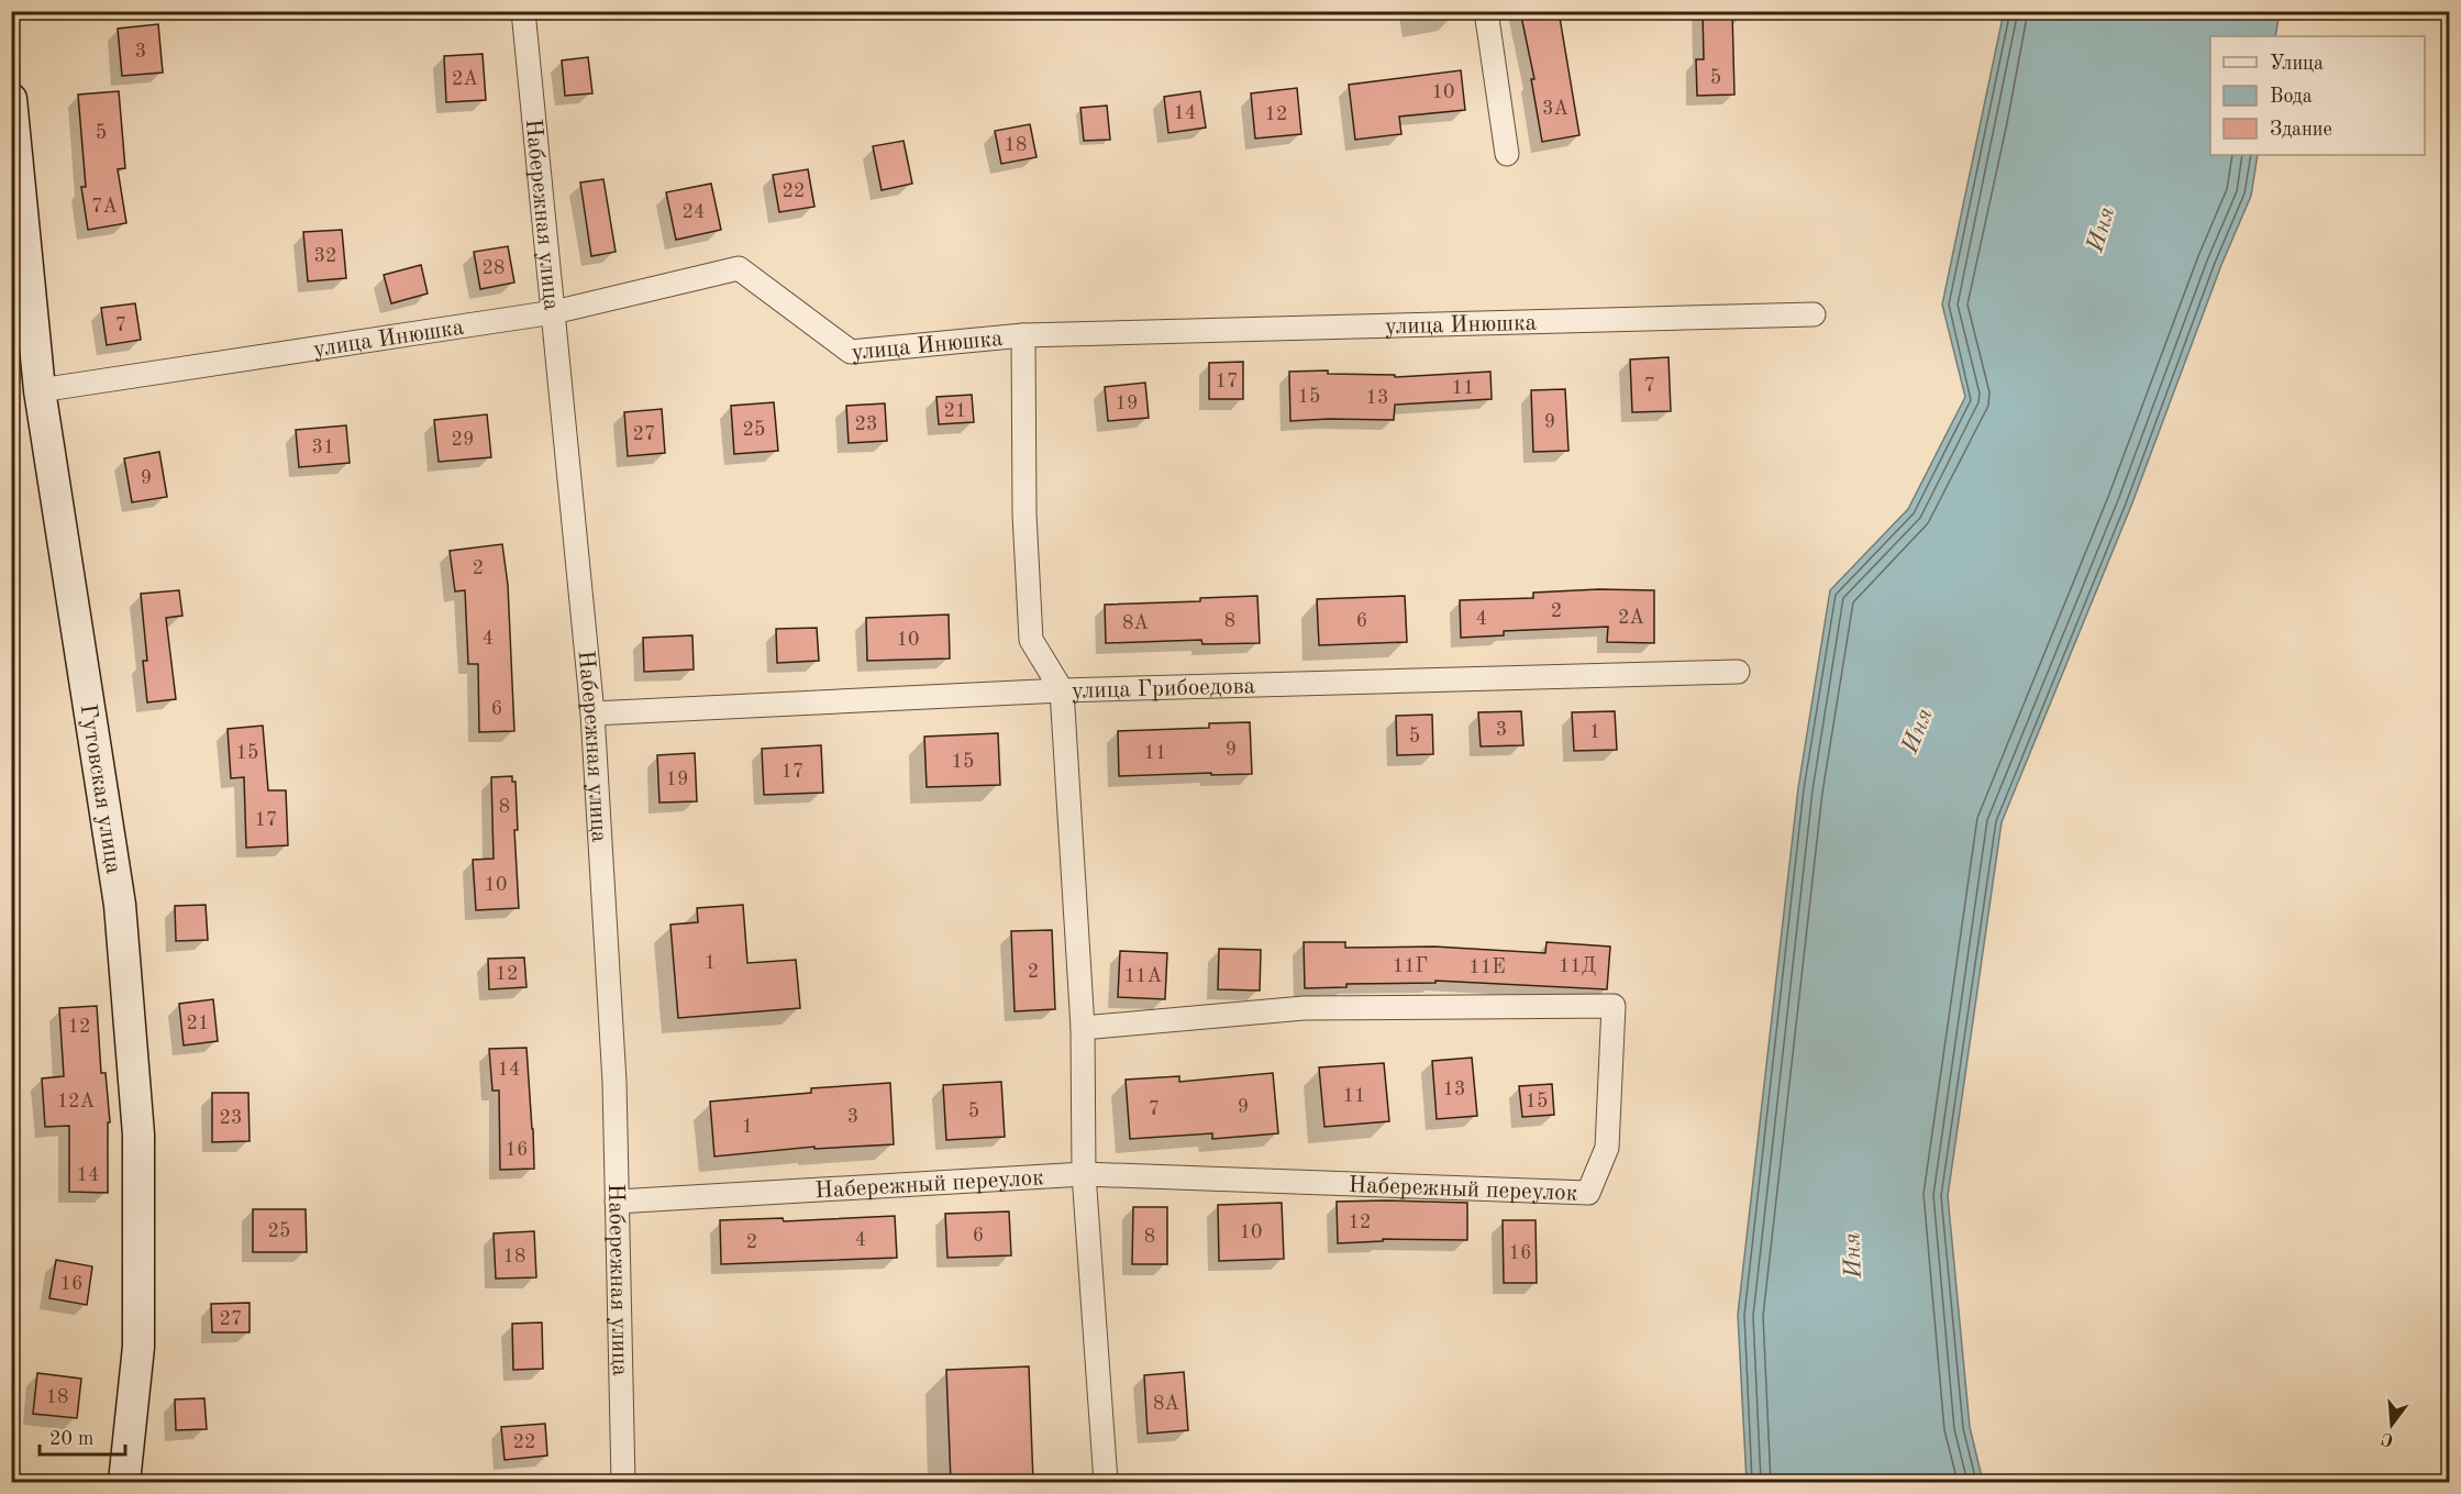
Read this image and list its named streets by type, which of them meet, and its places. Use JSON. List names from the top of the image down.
{
  "streets": {
    "street": [
      "Набережная улица",
      "улица Инюшка",
      "улица Грибоедова",
      "Гутовская улица",
      "Набережный переулок"
    ]
  },
  "crossings": [
    ["Набережная улица", "улица Инюшка"],
    ["Набережная улица", "улица Грибоедова"],
    ["Набережная улица", "Набережный переулок"],
    ["улица Инюшка", "Гутовская улица"]
  ],
  "water": ["Иня"],
  "house_numbers": [
    "3",
    "5",
    "2А",
    "10",
    "3А",
    "14",
    "12",
    "5",
    "18",
    "22",
    "7А",
    "24",
    "32",
    "28",
    "7",
    "17",
    "7",
    "11",
    "15",
    "13",
    "19",
    "21",
    "9",
    "23",
    "25",
    "27",
    "29",
    "31",
    "9",
    "2",
    "2",
    "2А",
    "4",
    "8",
    "6",
    "8А",
    "4",
    "10",
    "6",
    "3",
    "1",
    "5",
    "9",
    "15",
    "11",
    "15",
    "17",
    "19",
    "8",
    "17",
    "10",
    "1",
    "11Г",
    "11Д",
    "11Е",
    "2",
    "12",
    "11А",
    "21",
    "12",
    "14",
    "13",
    "11",
    "12А",
    "15",
    "9",
    "7",
    "5",
    "3",
    "23",
    "1",
    "16",
    "14",
    "12",
    "25",
    "10",
    "6",
    "8",
    "4",
    "2",
    "16",
    "18",
    "16",
    "27",
    "18",
    "8А",
    "22"
  ],
  "legend": ["Улица", "Вода", "Здание"],
  "scale_bar": "20 m",
  "north": "bottom"
}
